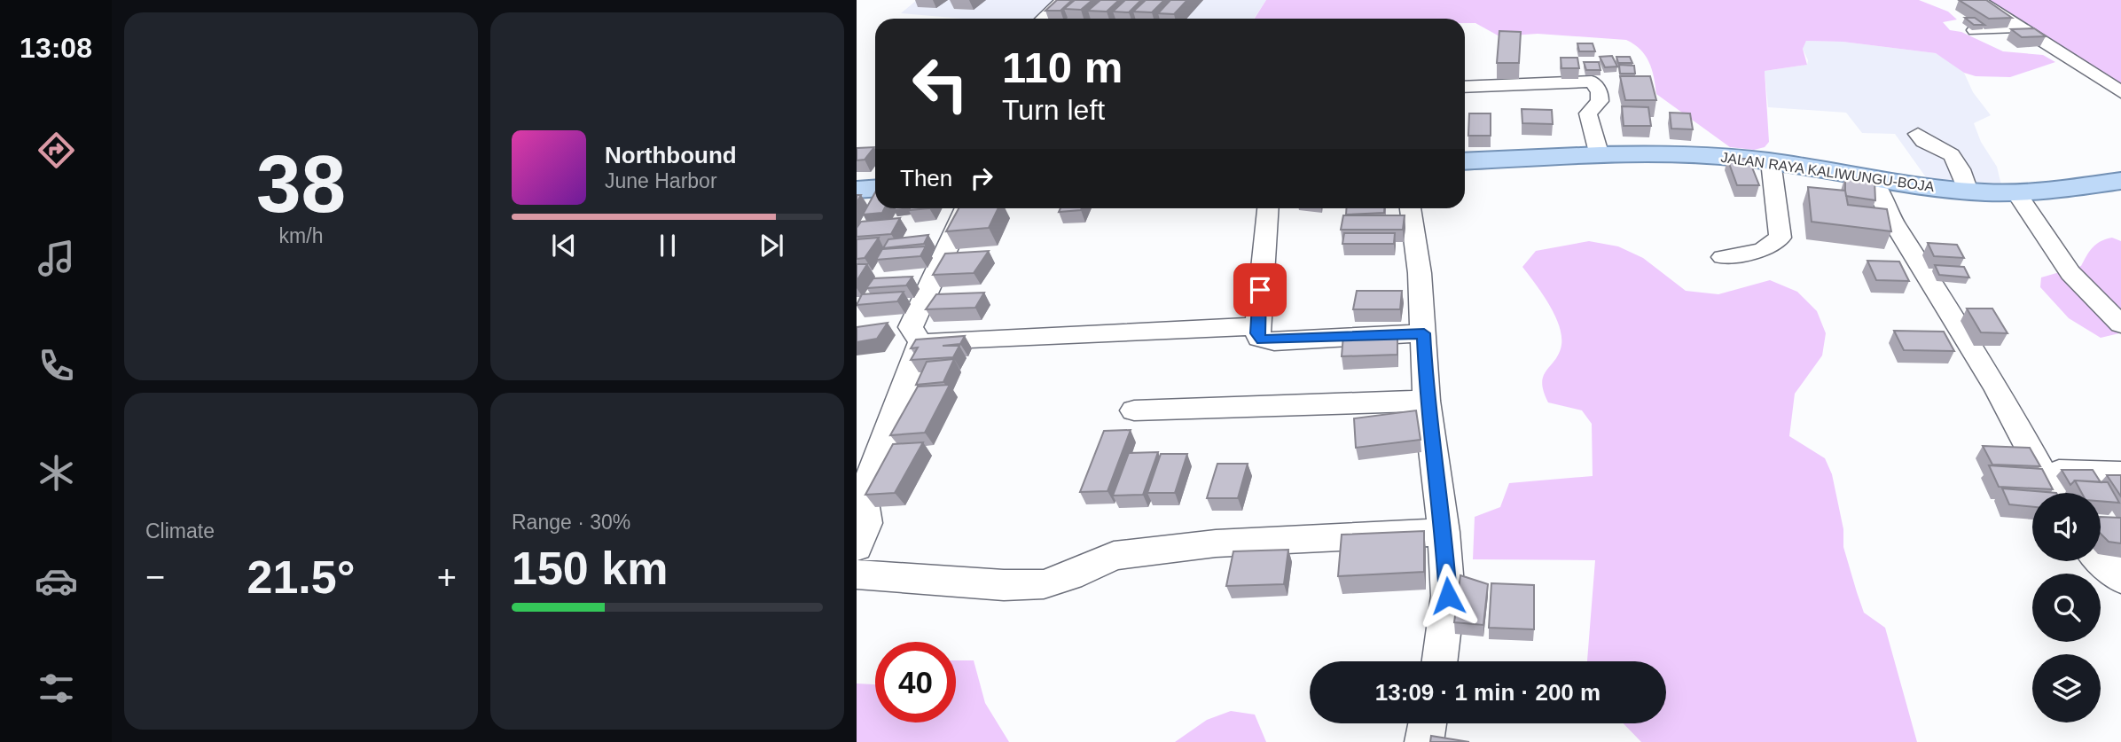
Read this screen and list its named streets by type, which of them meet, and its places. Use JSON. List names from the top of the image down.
{
  "streets": {
    "main road": ["JALAN RAYA KALIWUNGU-BOJA"]
  },
  "page": {
    "tabs": "13:08",
    "tile": [
      ["38", "km/h"],
      "Climate",
      ["Range · 30%", "150 km"]
    ],
    "turn": ["110 m", "Turn left"],
    "song": ["Northbound", "June Harbor"],
    "then": "Then",
    "heat": ["−", "21.5°", "+"],
    "limit": "40",
    "trip": "13:09 · 1 min · 200 m"
  }
}
